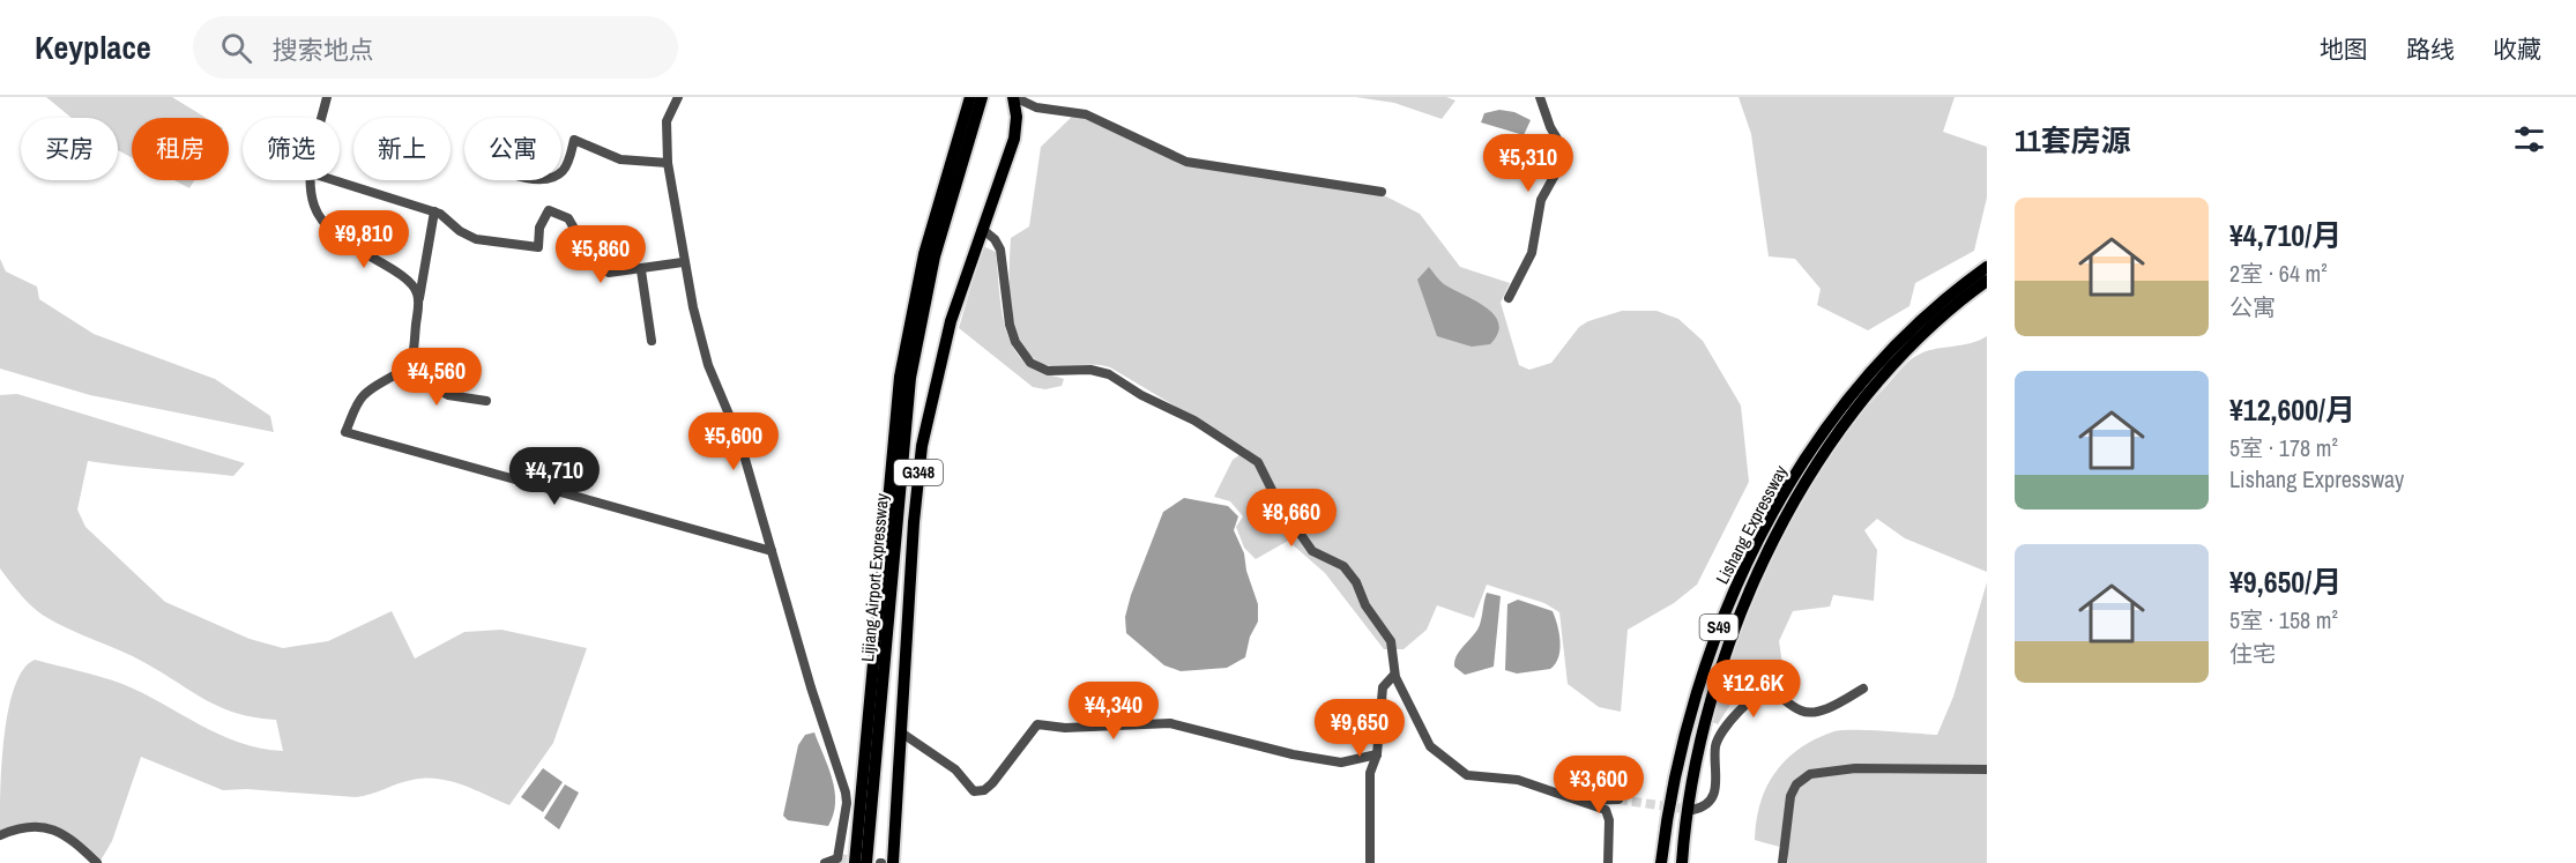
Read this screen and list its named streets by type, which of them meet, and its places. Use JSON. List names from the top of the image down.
{
  "streets": {
    "highway": [
      "G348",
      "Lishang Expressway",
      "Lijiang Airport Expressway",
      "S49"
    ]
  },
  "page": {
    "header": "Keyplace",
    "search": "搜索地点",
    "nav": ["地图", "路线", "收藏"],
    "heading": "11套房源",
    "chip": [
      "买房",
      "租房",
      "筛选",
      "新上",
      "公寓"
    ],
    "price": [
      "¥5,310",
      "¥9,810",
      "¥5,860",
      "¥4,560",
      "¥5,600",
      "¥4,710",
      "¥8,660",
      "¥12.6K",
      "¥4,340",
      "¥9,650",
      "¥3,600"
    ],
    "list": [
      {
        "name": "¥4,710/月",
        "note": "2室 · 64 m² · 公寓"
      },
      {
        "name": "¥12,600/月",
        "note": "5室 · 178 m² · Lishang Expressway"
      },
      {
        "name": "¥9,650/月",
        "note": "5室 · 158 m² · 住宅"
      }
    ]
  }
}
